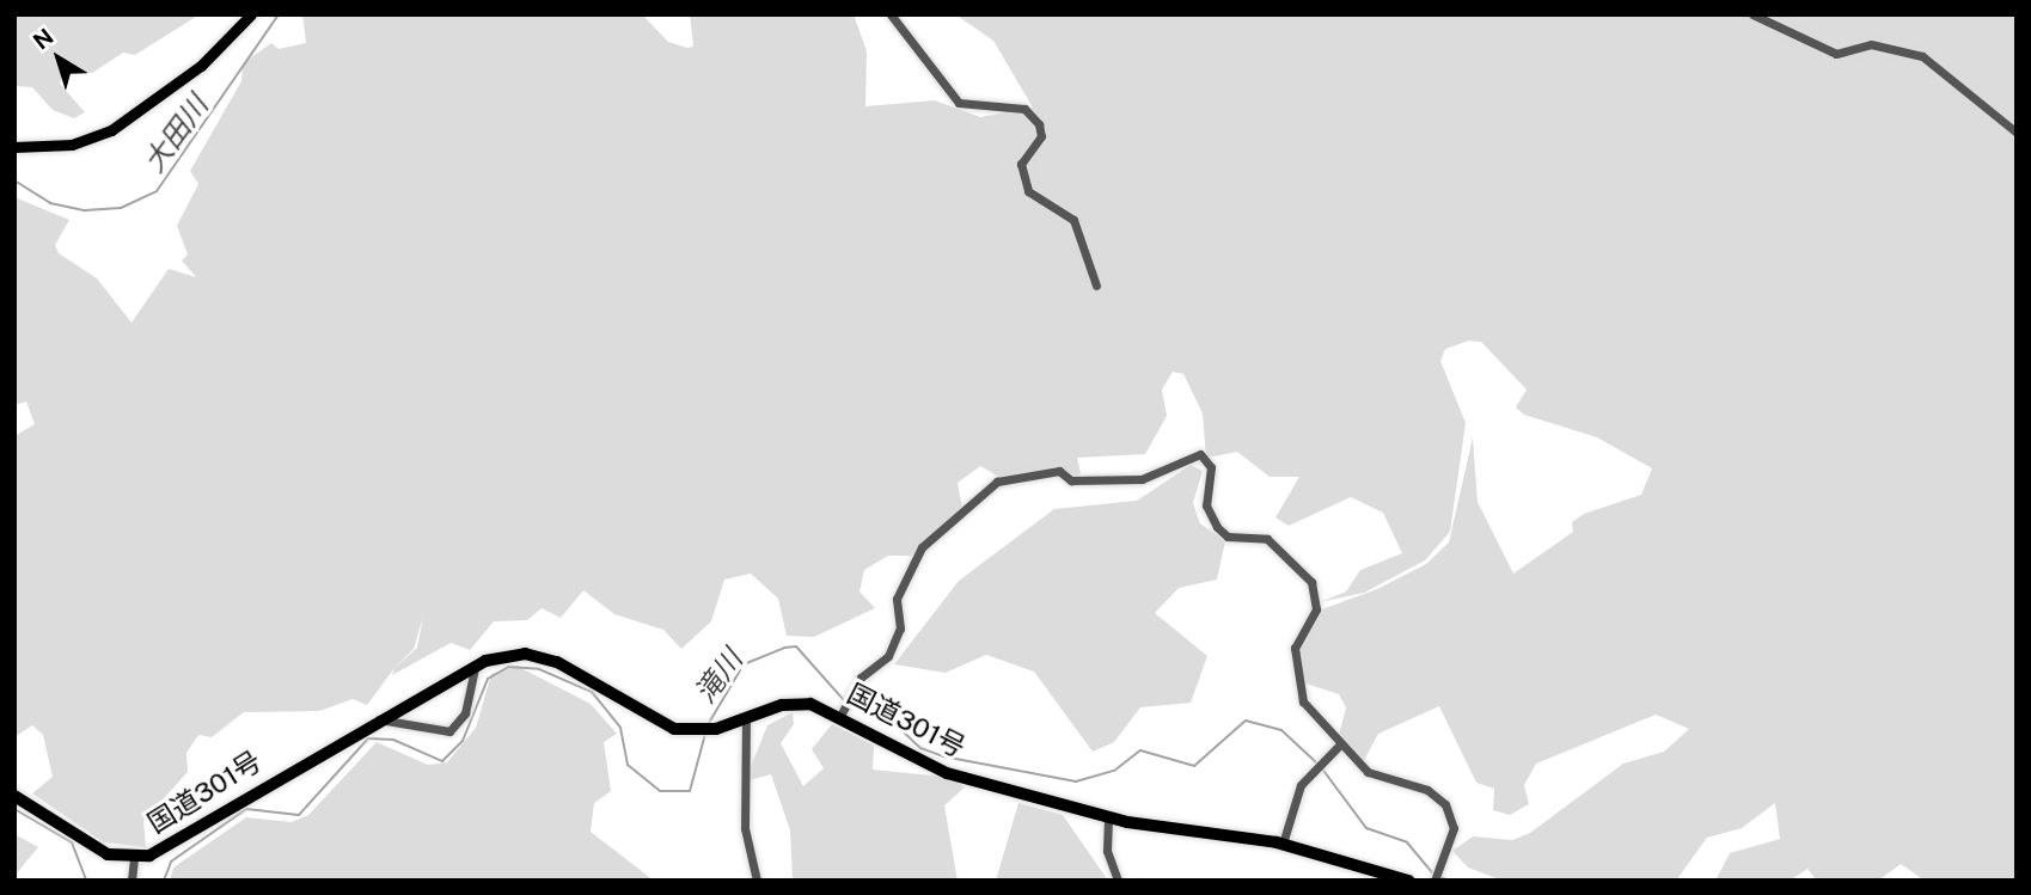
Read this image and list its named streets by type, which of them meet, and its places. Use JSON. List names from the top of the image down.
{
  "streets": {
    "highway": ["国道301号"]
  },
  "water": ["大田川", "滝川"],
  "north": "top left"
}
